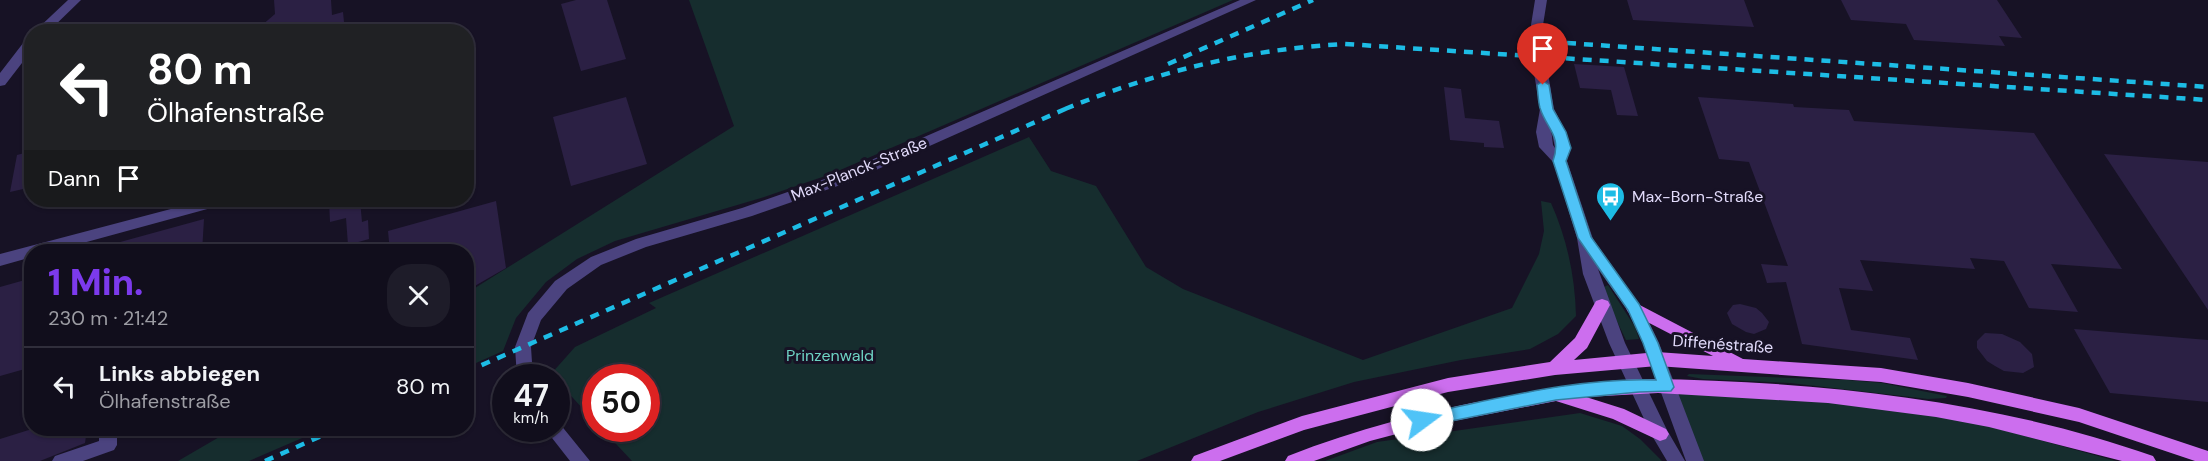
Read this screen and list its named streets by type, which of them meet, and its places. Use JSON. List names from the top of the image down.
{
  "streets": {
    "main road": ["Diffenéstraße"],
    "street": ["Max-Planck-Straße"]
  },
  "parks": ["Prinzenwald"],
  "places": {
    "bus stop": ["Max-Born-Straße"]
  },
  "page": {
    "turn": ["80 m", "Ölhafenstraße"],
    "then": "Dann",
    "heading": ["1 Min.", "230 m · 21:42"],
    "list": [
      {
        "name": "Links abbiegen",
        "note": "Ölhafenstraße",
        "value": "80 m"
      }
    ],
    "speed": "47 km/h",
    "limit": "50"
  }
}
